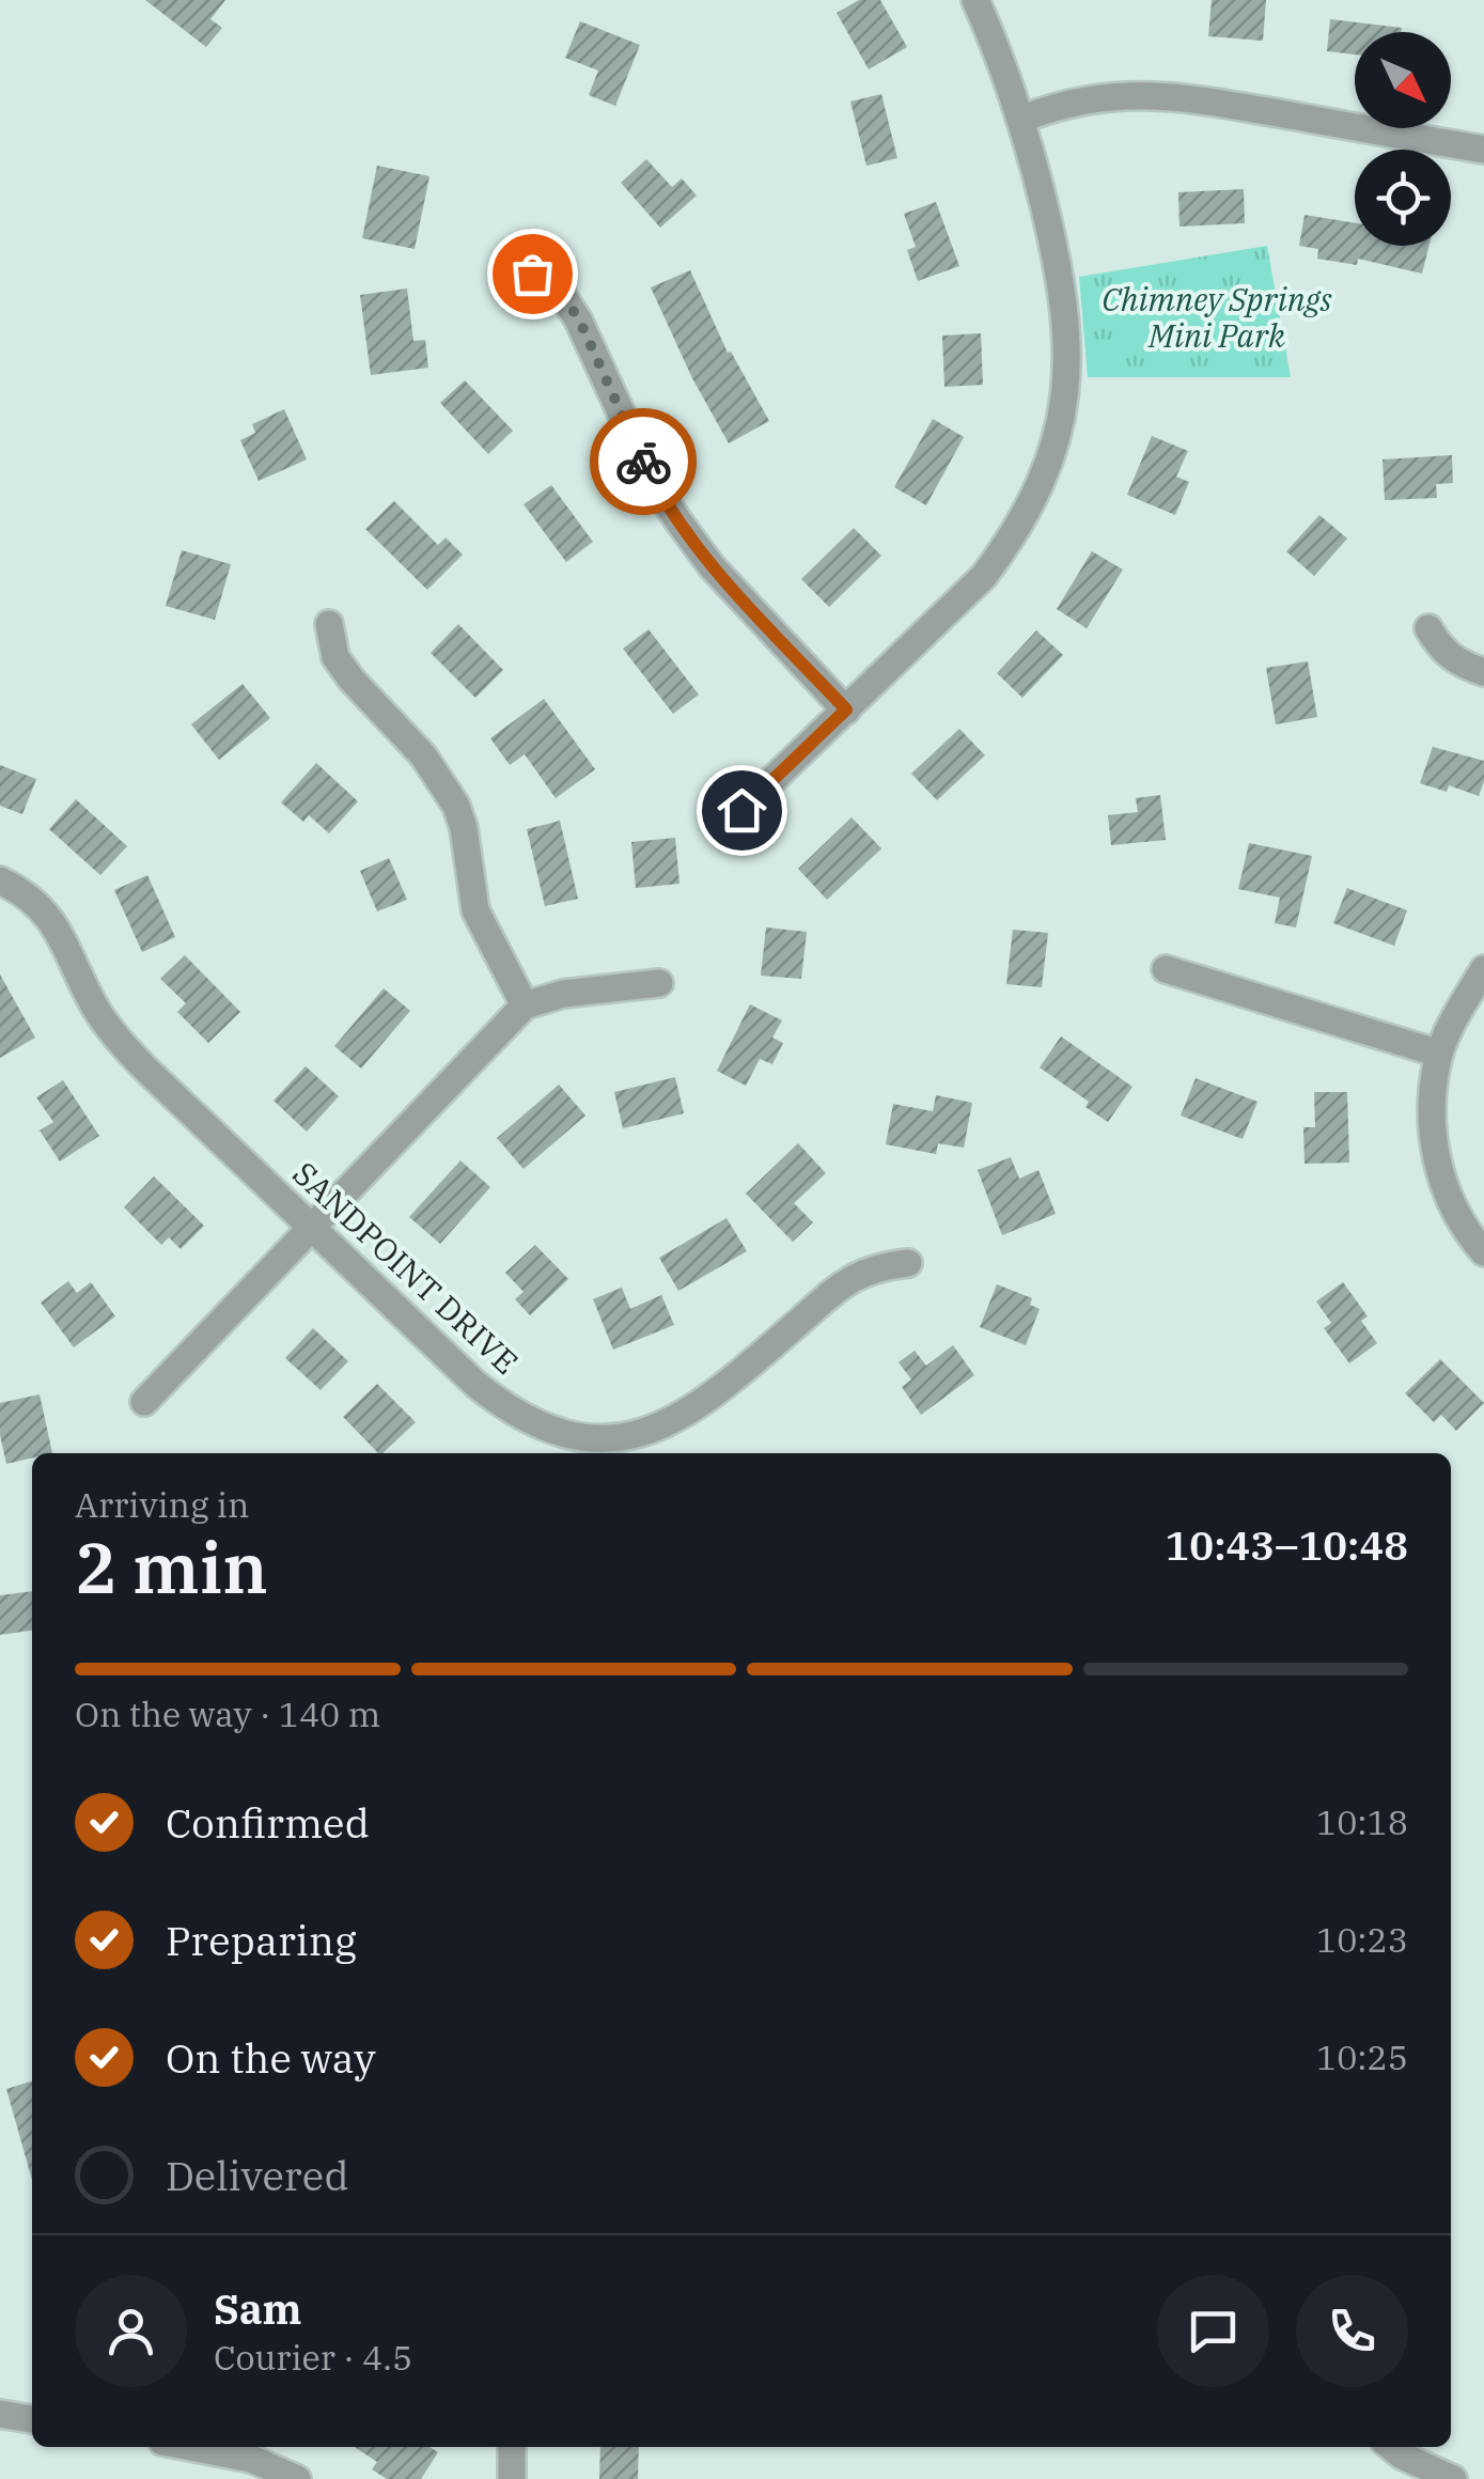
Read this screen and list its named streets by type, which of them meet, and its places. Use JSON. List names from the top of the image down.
{
  "streets": {
    "street": ["SANDPOINT DRIVE"]
  },
  "parks": ["Chimney Springs Mini Park"],
  "north": "bottom right",
  "page": {
    "heading": ["2 min", "Arriving in", "10:43–10:48"],
    "panel": ["Sam", "Courier · 4.5"],
    "bar": "On the way · 140 m",
    "list": [
      ["Confirmed", "10:18"],
      ["Preparing", "10:23"],
      ["On the way", "10:25"],
      "Delivered"
    ]
  }
}
